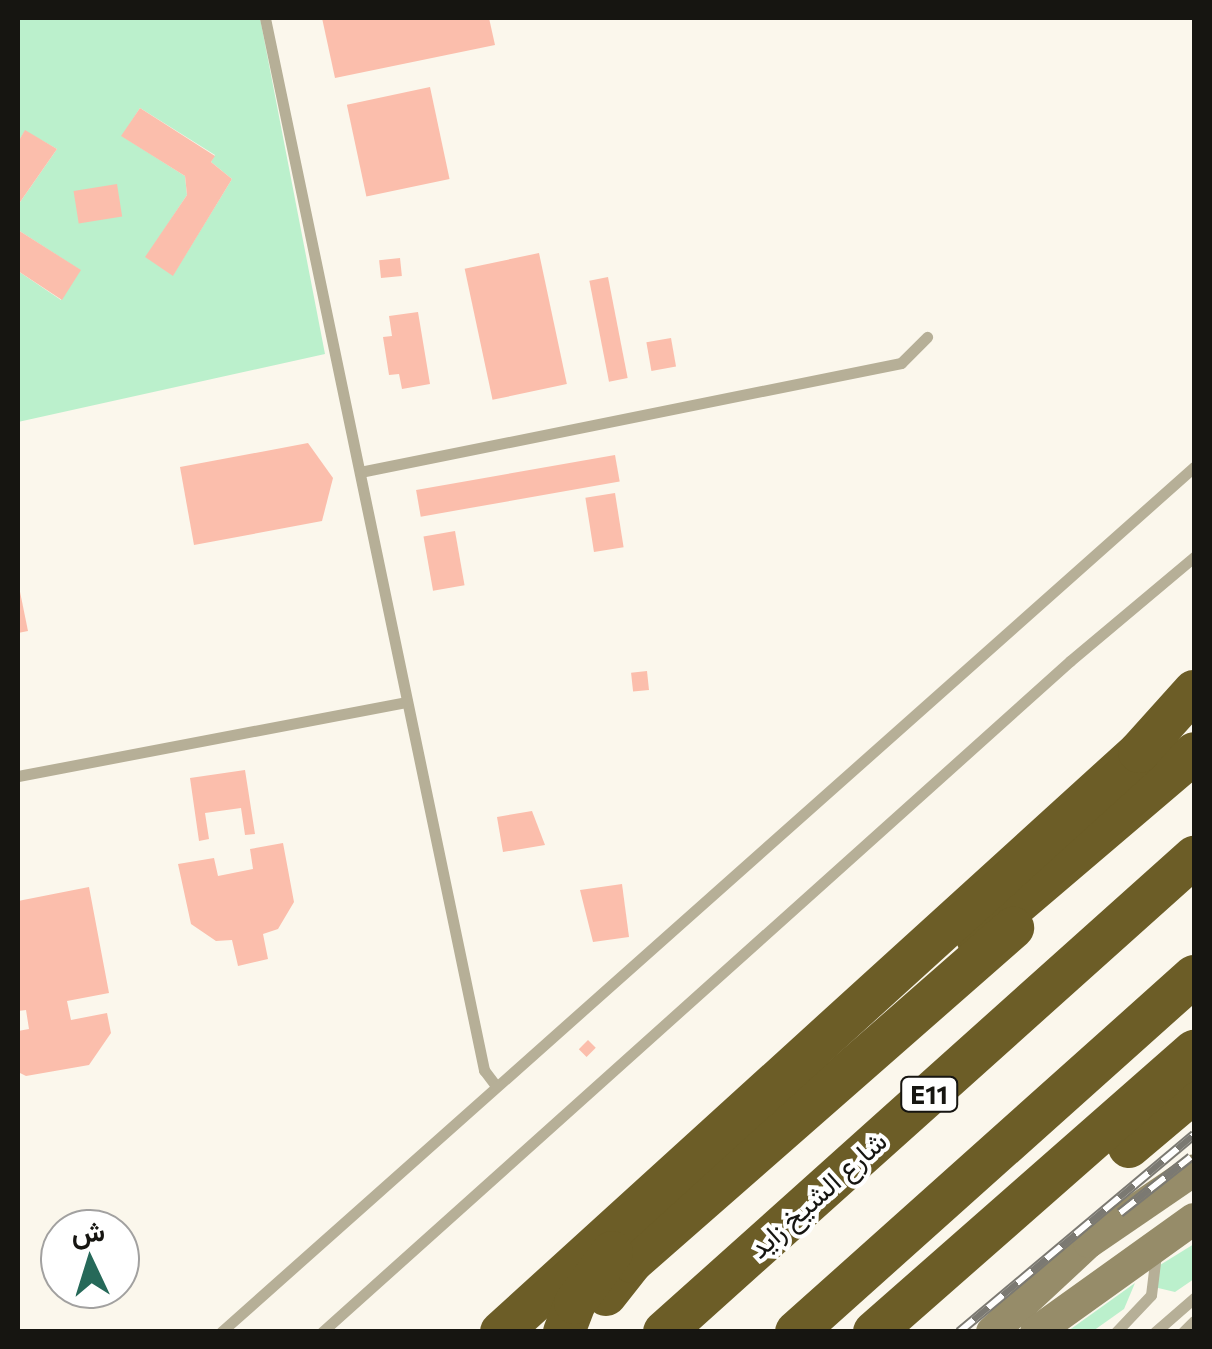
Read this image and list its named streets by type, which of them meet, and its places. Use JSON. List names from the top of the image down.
{
  "streets": {
    "highway": ["E11", "شارع الشيخ زايد"]
  },
  "north": "top"
}
